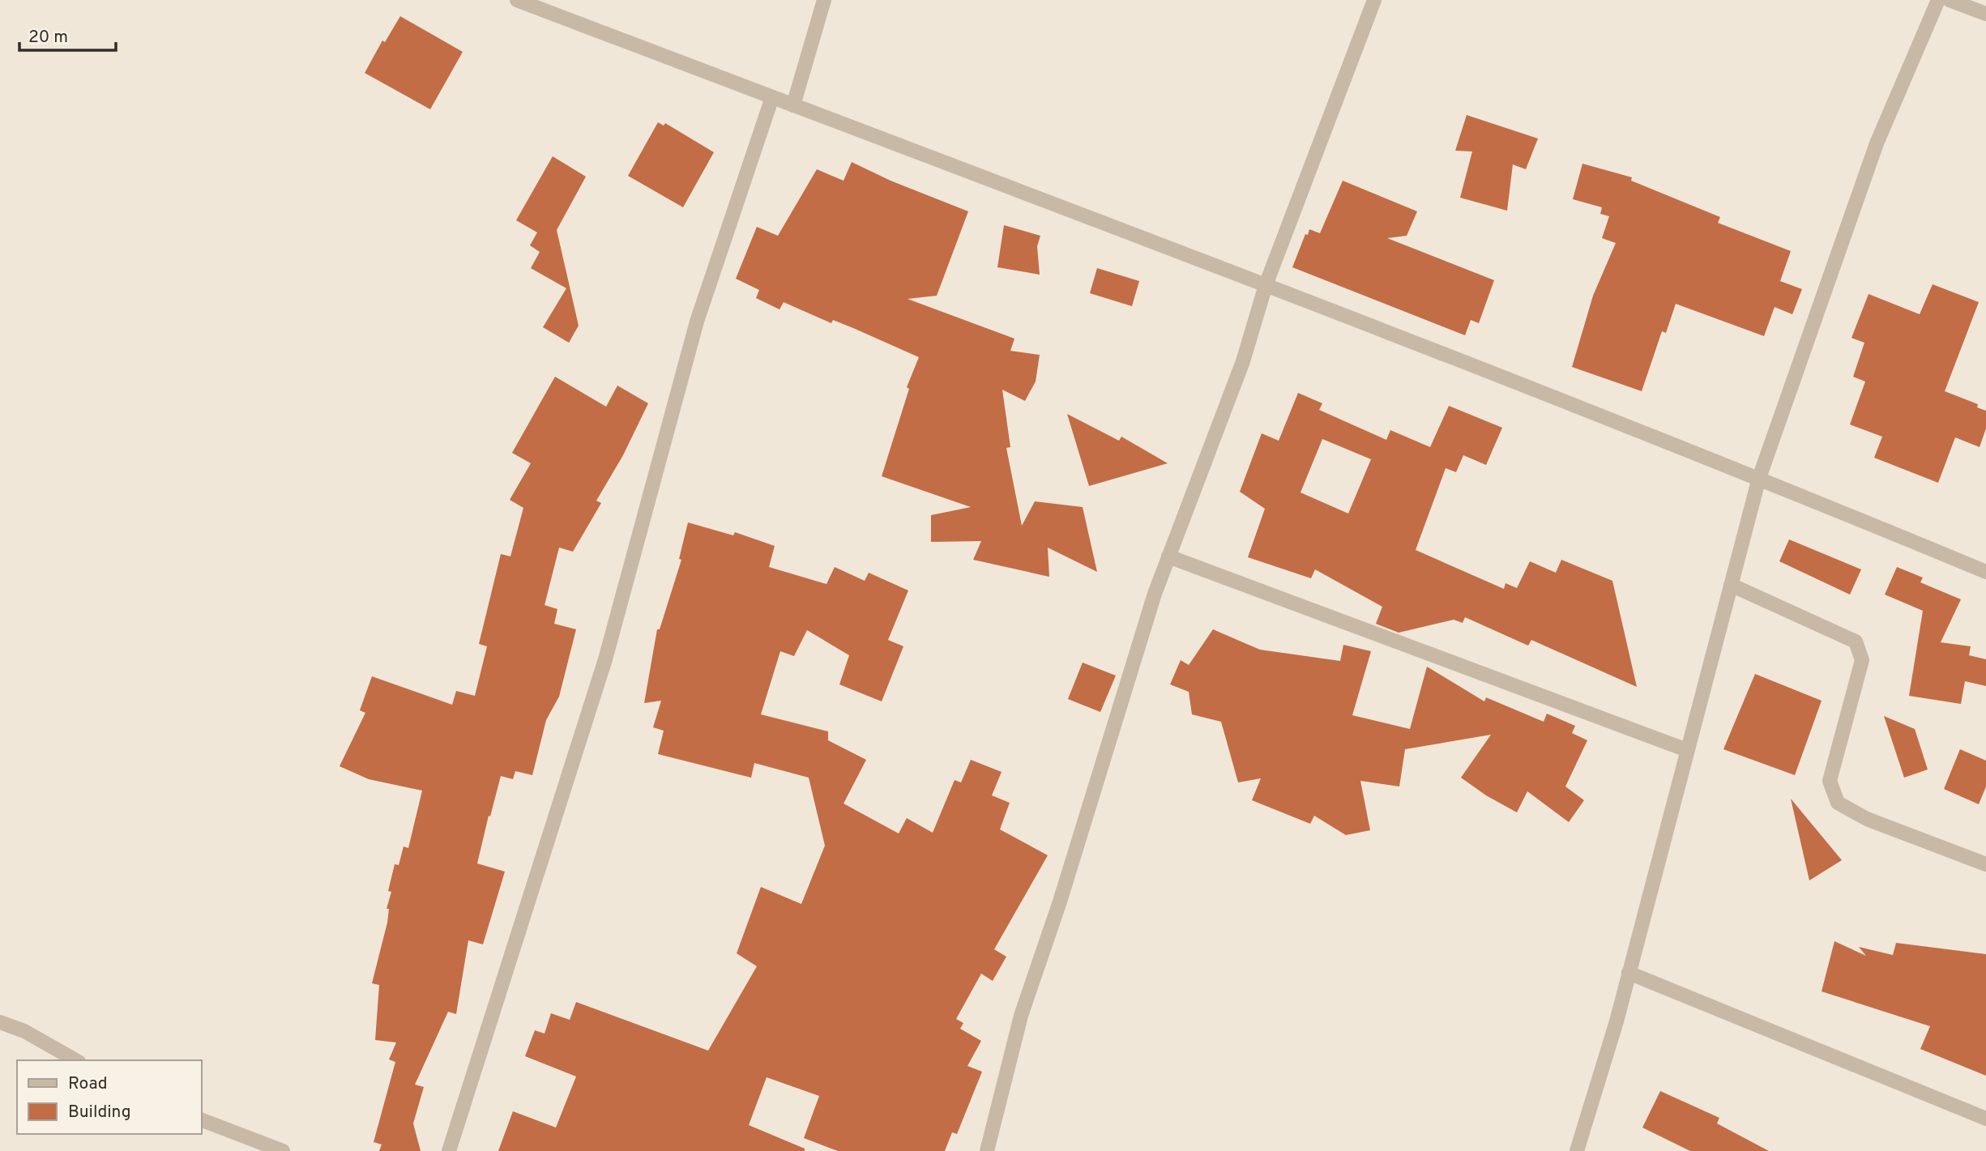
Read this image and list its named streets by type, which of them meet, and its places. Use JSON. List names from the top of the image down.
{
  "legend": ["Road", "Building"],
  "scale_bar": "20 m"
}
